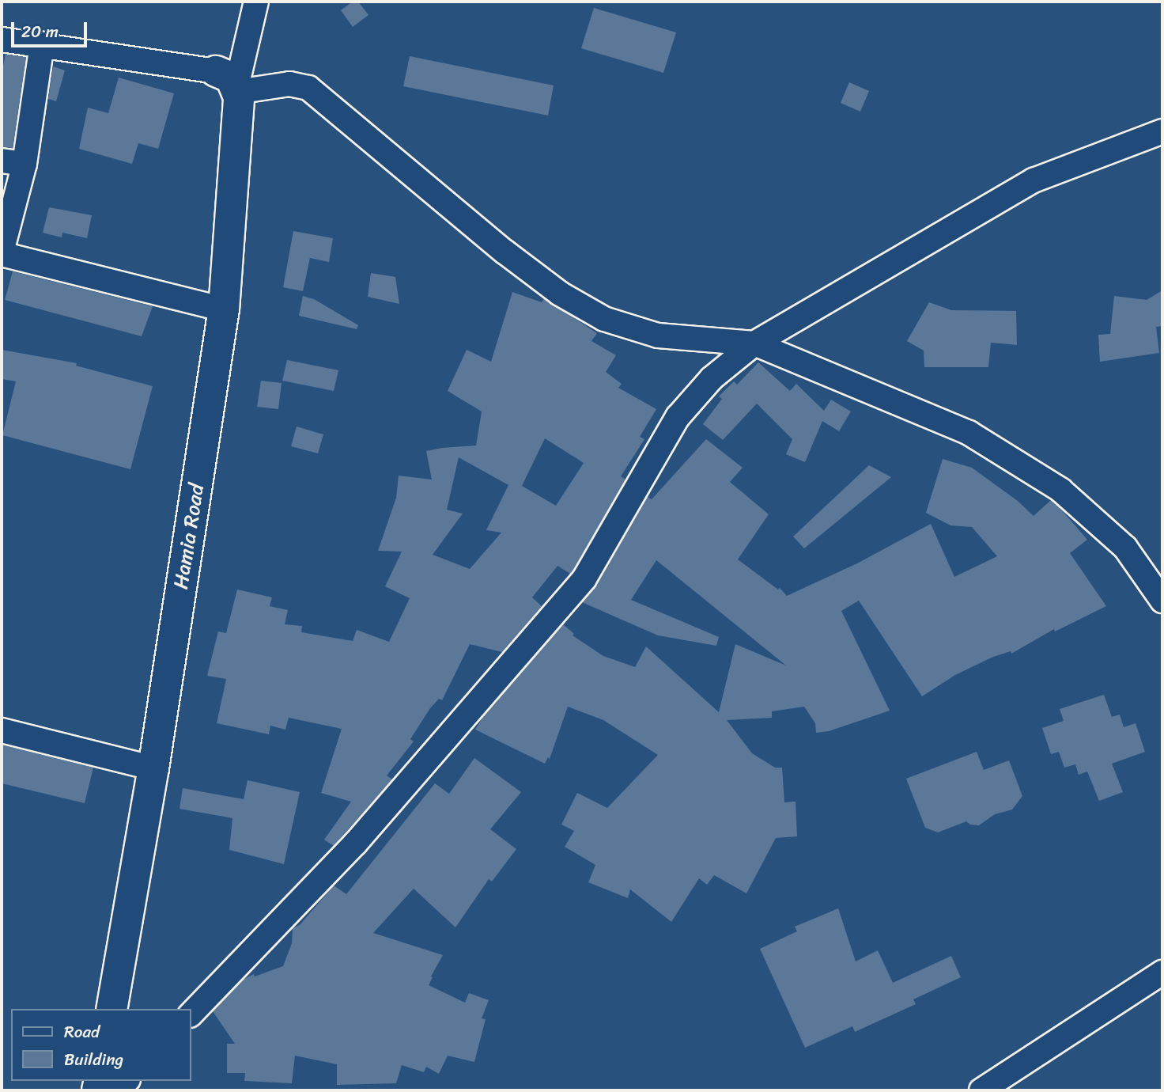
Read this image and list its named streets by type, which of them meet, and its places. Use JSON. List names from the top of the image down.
{
  "streets": {
    "street": ["Hamia Road"]
  },
  "legend": ["Road", "Building"],
  "scale_bar": "20 m"
}
